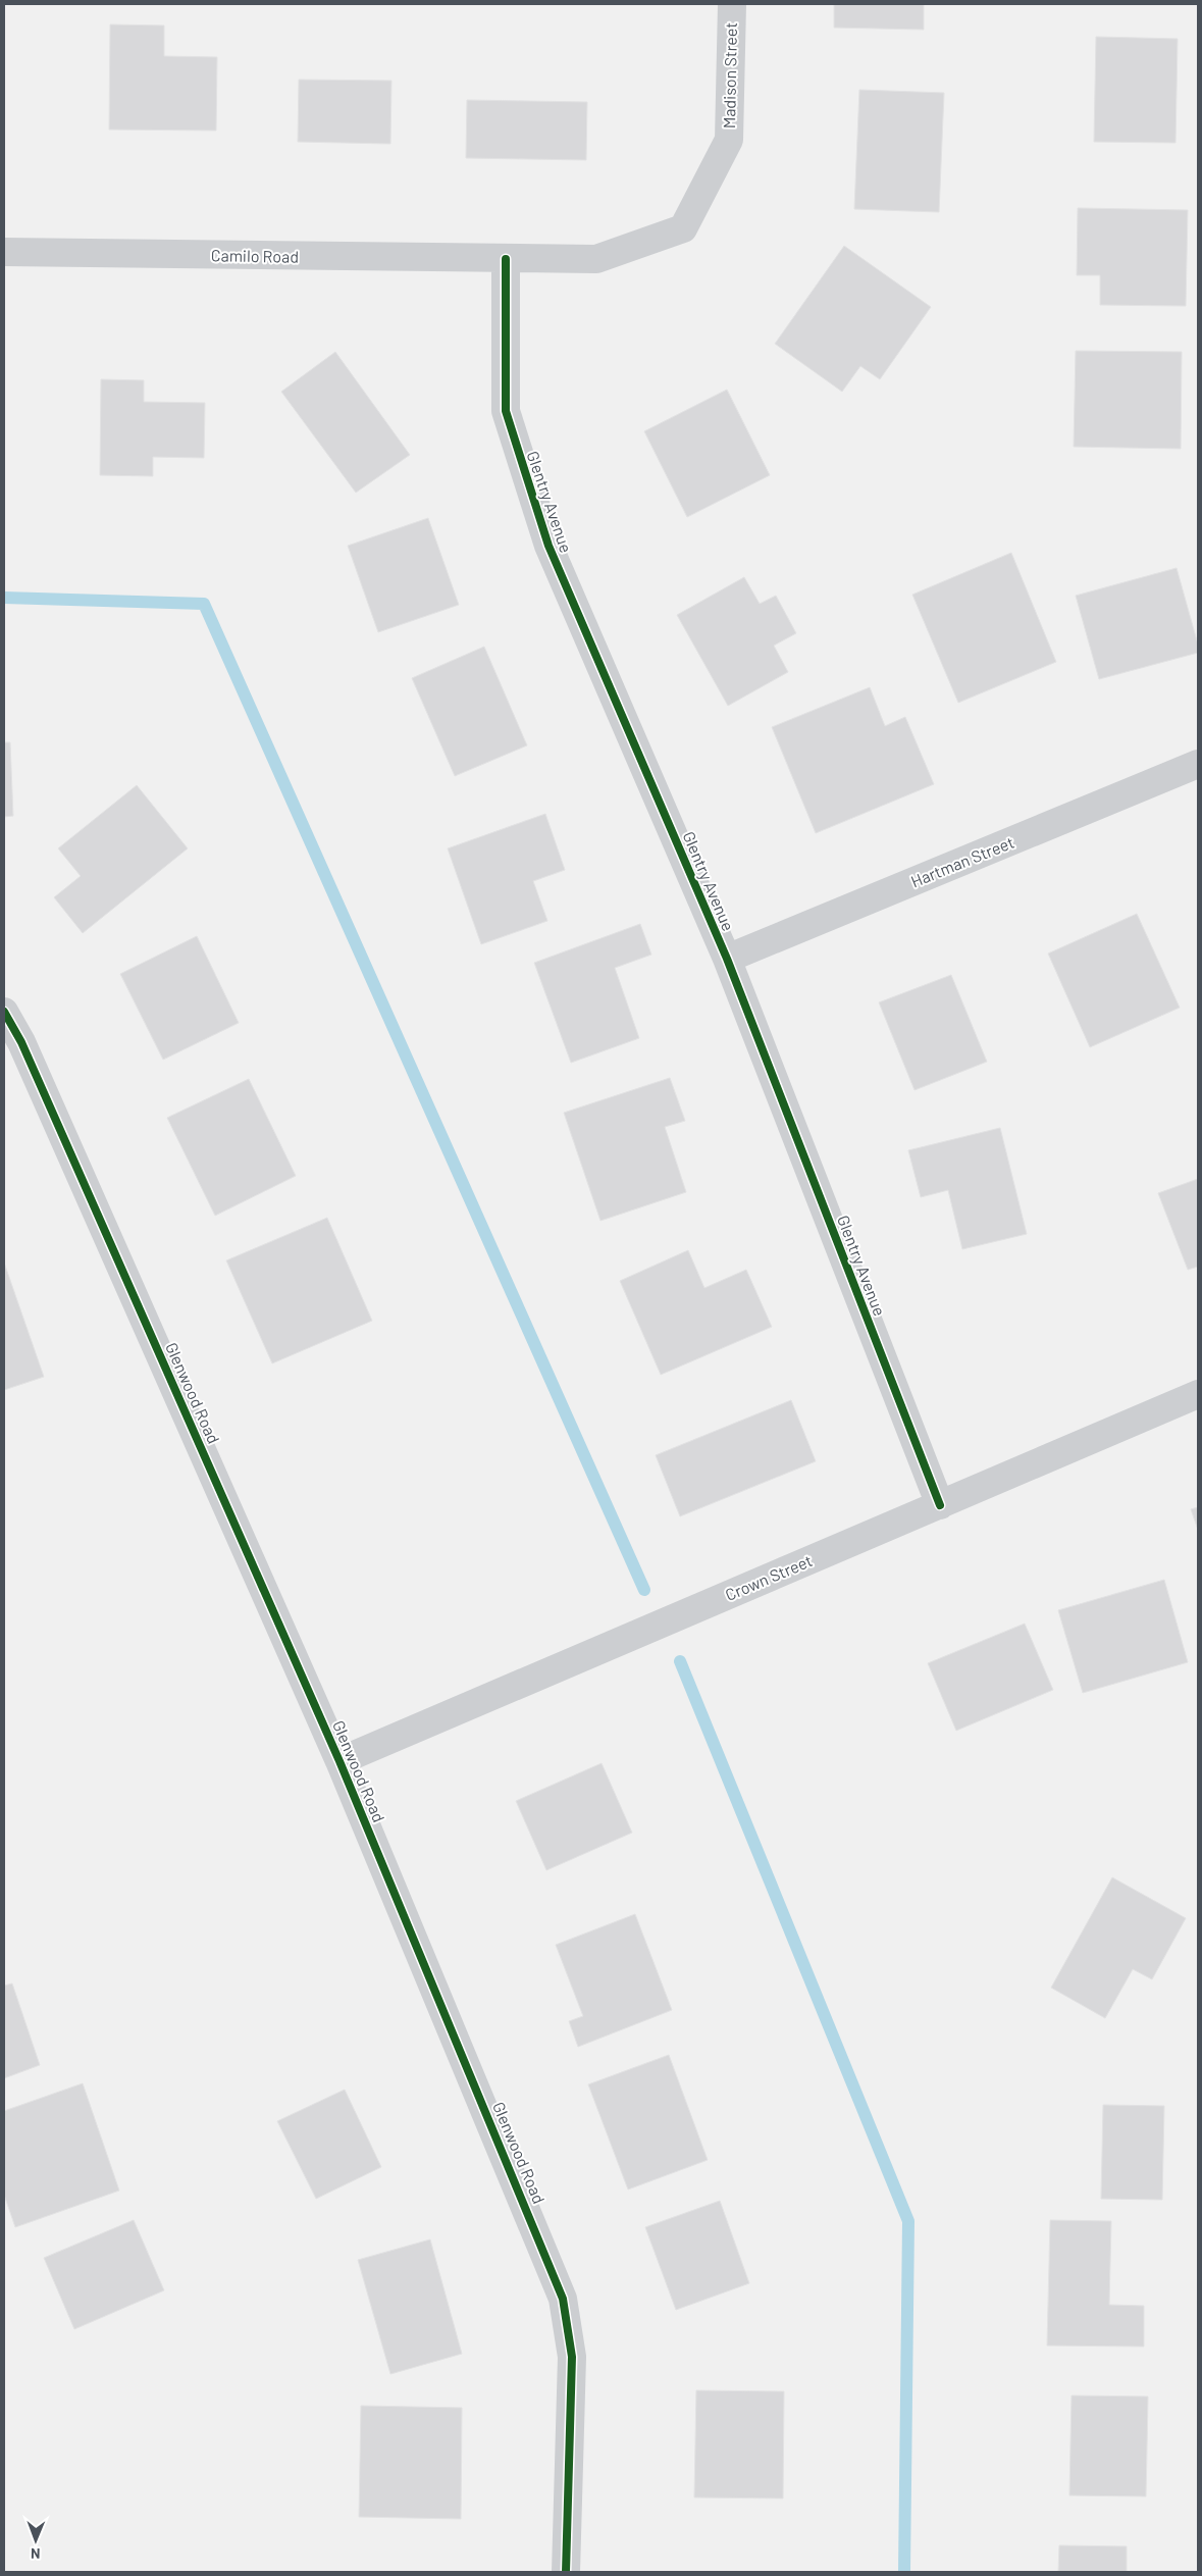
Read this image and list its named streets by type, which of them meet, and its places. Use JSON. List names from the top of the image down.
{
  "streets": {
    "street": [
      "Madison Street",
      "Camilo Road",
      "Glentry Avenue",
      "Hartman Street",
      "Glenwood Road",
      "Crown Street"
    ]
  },
  "crossings": [
    ["Madison Street", "Camilo Road"],
    ["Madison Street", "Glentry Avenue"],
    ["Camilo Road", "Glentry Avenue"],
    ["Glentry Avenue", "Hartman Street"],
    ["Glentry Avenue", "Crown Street"],
    ["Glenwood Road", "Crown Street"]
  ],
  "north": "bottom"
}
